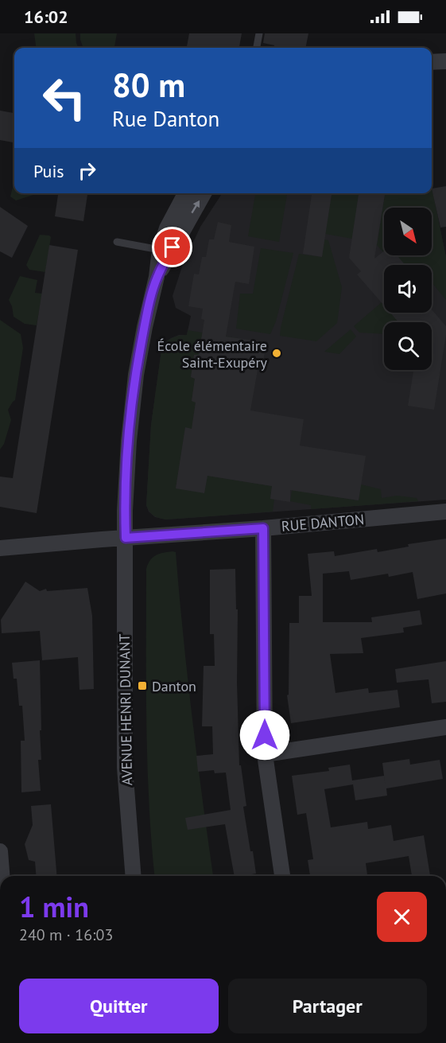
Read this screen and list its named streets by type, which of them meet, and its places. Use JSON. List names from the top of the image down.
{
  "streets": {
    "street": ["RUE DANTON", "AVENUE HENRI DUNANT"]
  },
  "crossings": [
    ["RUE DANTON", "AVENUE HENRI DUNANT"]
  ],
  "places": {
    "other": ["École élémentaire Saint-Exupéry"],
    "transit": ["Danton"]
  },
  "north": "bottom right",
  "page": {
    "status": "16:02",
    "turn": ["80 m", "Rue Danton"],
    "then": "Puis",
    "heading": ["1 min", "240 m · 16:03"],
    "buttons": ["Quitter", "Partager"]
  }
}
